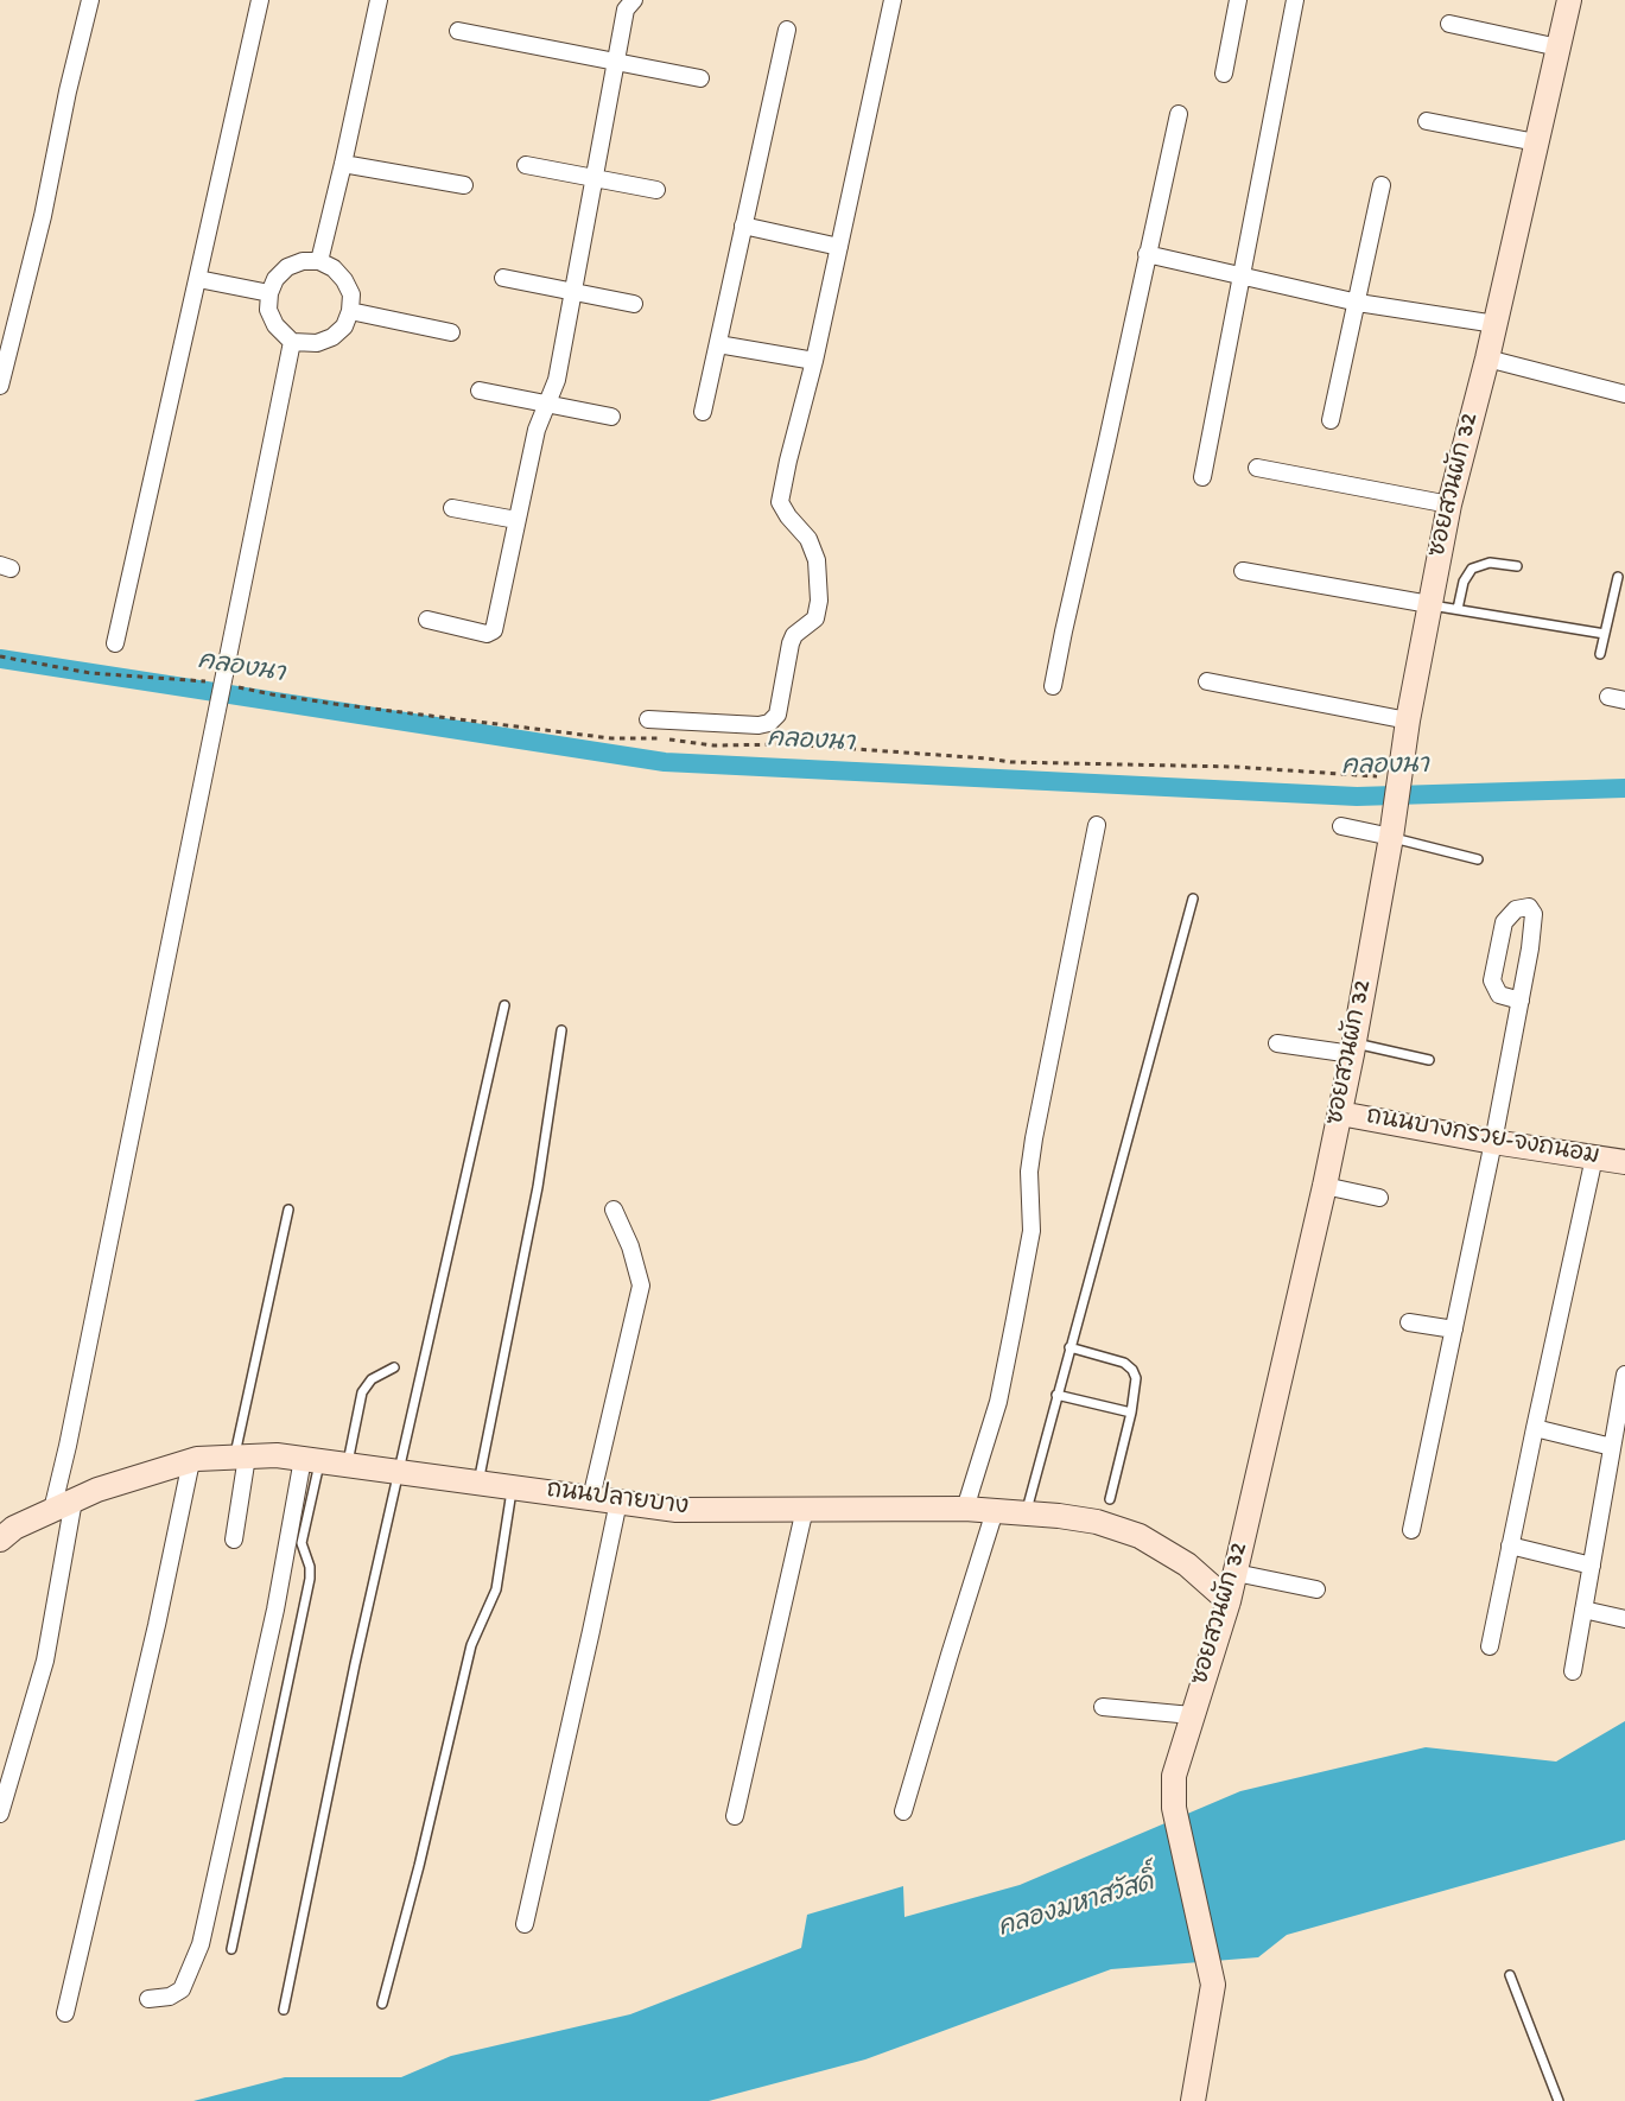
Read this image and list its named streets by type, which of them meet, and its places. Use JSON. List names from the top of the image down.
{
  "streets": {
    "street": ["ซอยสวนผัก 32", "ถนนบางกรวย-จงถนอม", "ถนนปลายบาง"]
  },
  "crossings": [
    ["ซอยสวนผัก 32", "ถนนบางกรวย-จงถนอม"],
    ["ซอยสวนผัก 32", "ถนนปลายบาง"]
  ],
  "water": ["คลองนา", "คลองมหาสวัสดิ์"]
}
